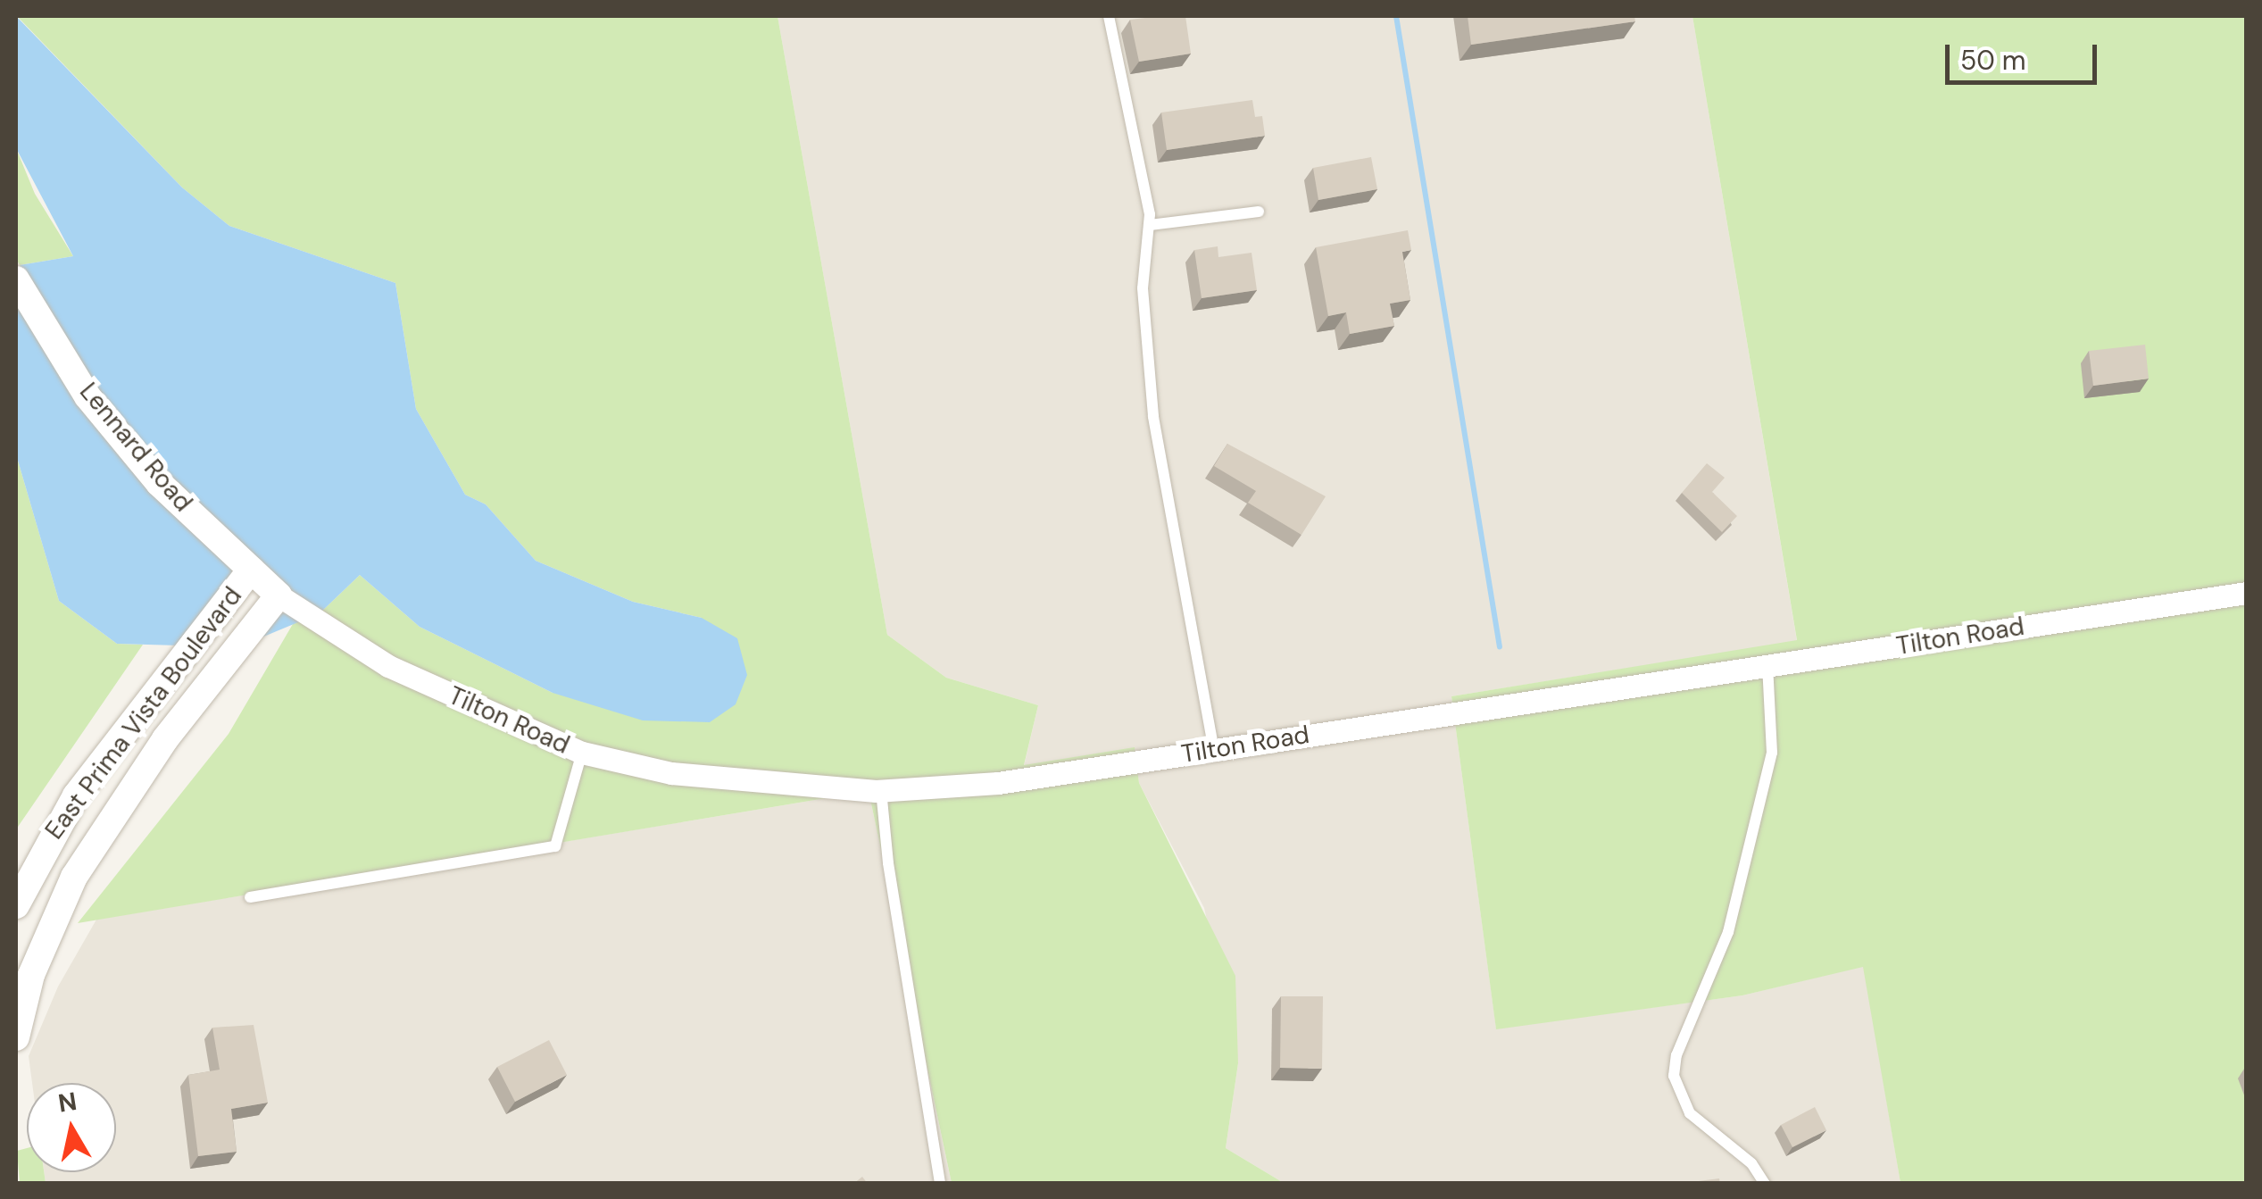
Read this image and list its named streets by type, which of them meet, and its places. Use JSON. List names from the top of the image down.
{
  "streets": {
    "street": ["Lennard Road", "Tilton Road", "East Prima Vista Boulevard"]
  },
  "crossings": [
    ["Lennard Road", "Tilton Road"],
    ["Lennard Road", "East Prima Vista Boulevard"],
    ["Tilton Road", "East Prima Vista Boulevard"]
  ],
  "scale_bar": "50 m",
  "north": "top"
}
